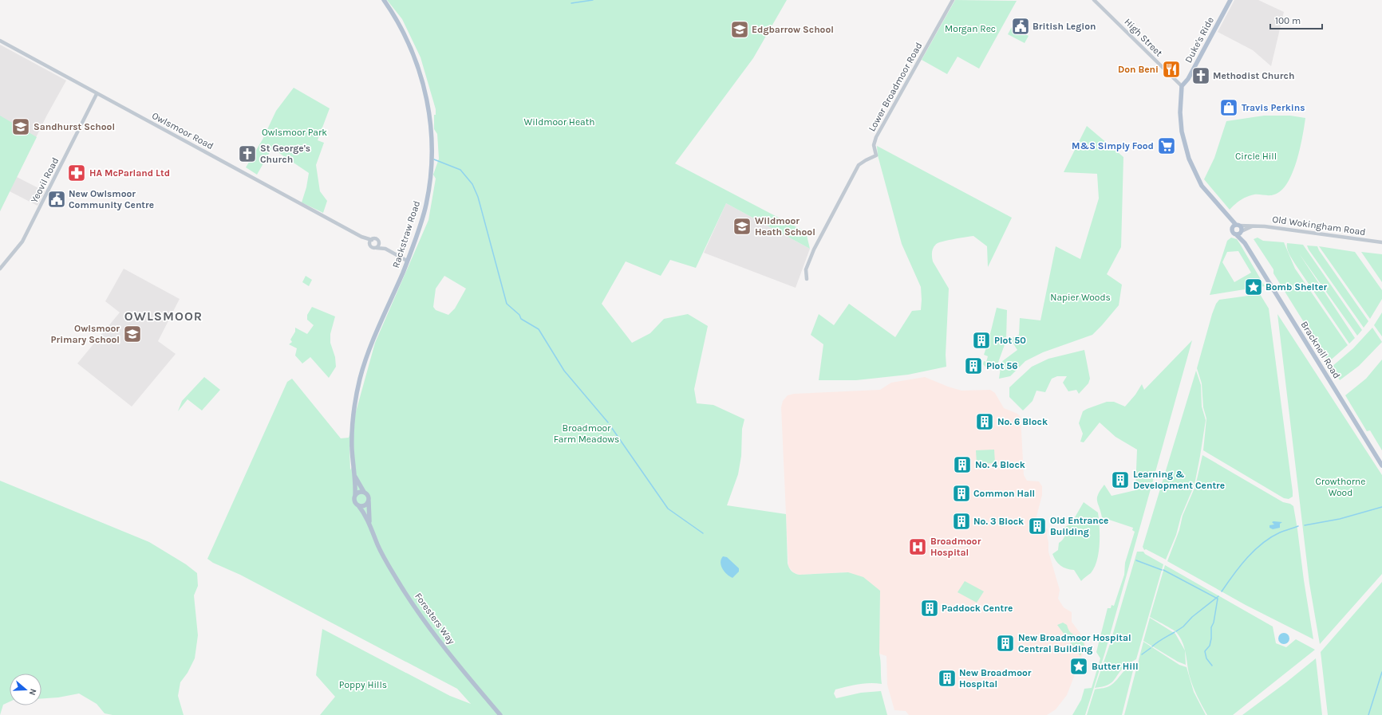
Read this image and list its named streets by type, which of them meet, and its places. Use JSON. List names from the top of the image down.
{
  "streets": {
    "main road": [
      "Duke's Ride",
      "Rackstraw Road",
      "Bracknell Road",
      "Foresters Way"
    ],
    "street": [
      "High Street",
      "Lower Broadmoor Road",
      "Owlsmoor Road",
      "Yeovil Road",
      "Old Wokingham Road"
    ]
  },
  "crossings": [
    ["High Street", "Duke's Ride"],
    ["Owlsmoor Road", "Yeovil Road"],
    ["Rackstraw Road", "Foresters Way"]
  ],
  "districts": ["OWLSMOOR"],
  "parks": [
    "Morgan Rec",
    "Wildmoor Heath",
    "Owlsmoor Park",
    "Circle Hill",
    "Napier Woods",
    "Broadmoor Farm Meadows",
    "Crowthorne Wood",
    "Poppy Hills"
  ],
  "places": {
    "public building": ["British Legion", "New Owlsmoor Community Centre"],
    "school or university": [
      "Edgbarrow School",
      "Sandhurst School",
      "Wildmoor Heath School",
      "Owlsmoor Primary School"
    ],
    "restaurant": ["Don Beni"],
    "church": ["Methodist Church", "St George's Church"],
    "shop": ["Travis Perkins"],
    "supermarket": ["M&S Simply Food"],
    "pharmacy": ["HA McParland Ltd"],
    "place": ["Bomb Shelter", "Butter Hill"],
    "building": [
      "Plot 50",
      "Plot 56",
      "No. 6 Block",
      "No. 4 Block",
      "Learning & Development Centre",
      "Common Hall",
      "No. 3 Block",
      "Old Entrance Building",
      "Paddock Centre",
      "New Broadmoor Hospital Central Building",
      "New Broadmoor Hospital"
    ],
    "hospital": ["Broadmoor Hospital"]
  },
  "scale_bar": "100 m",
  "north": "right"
}
